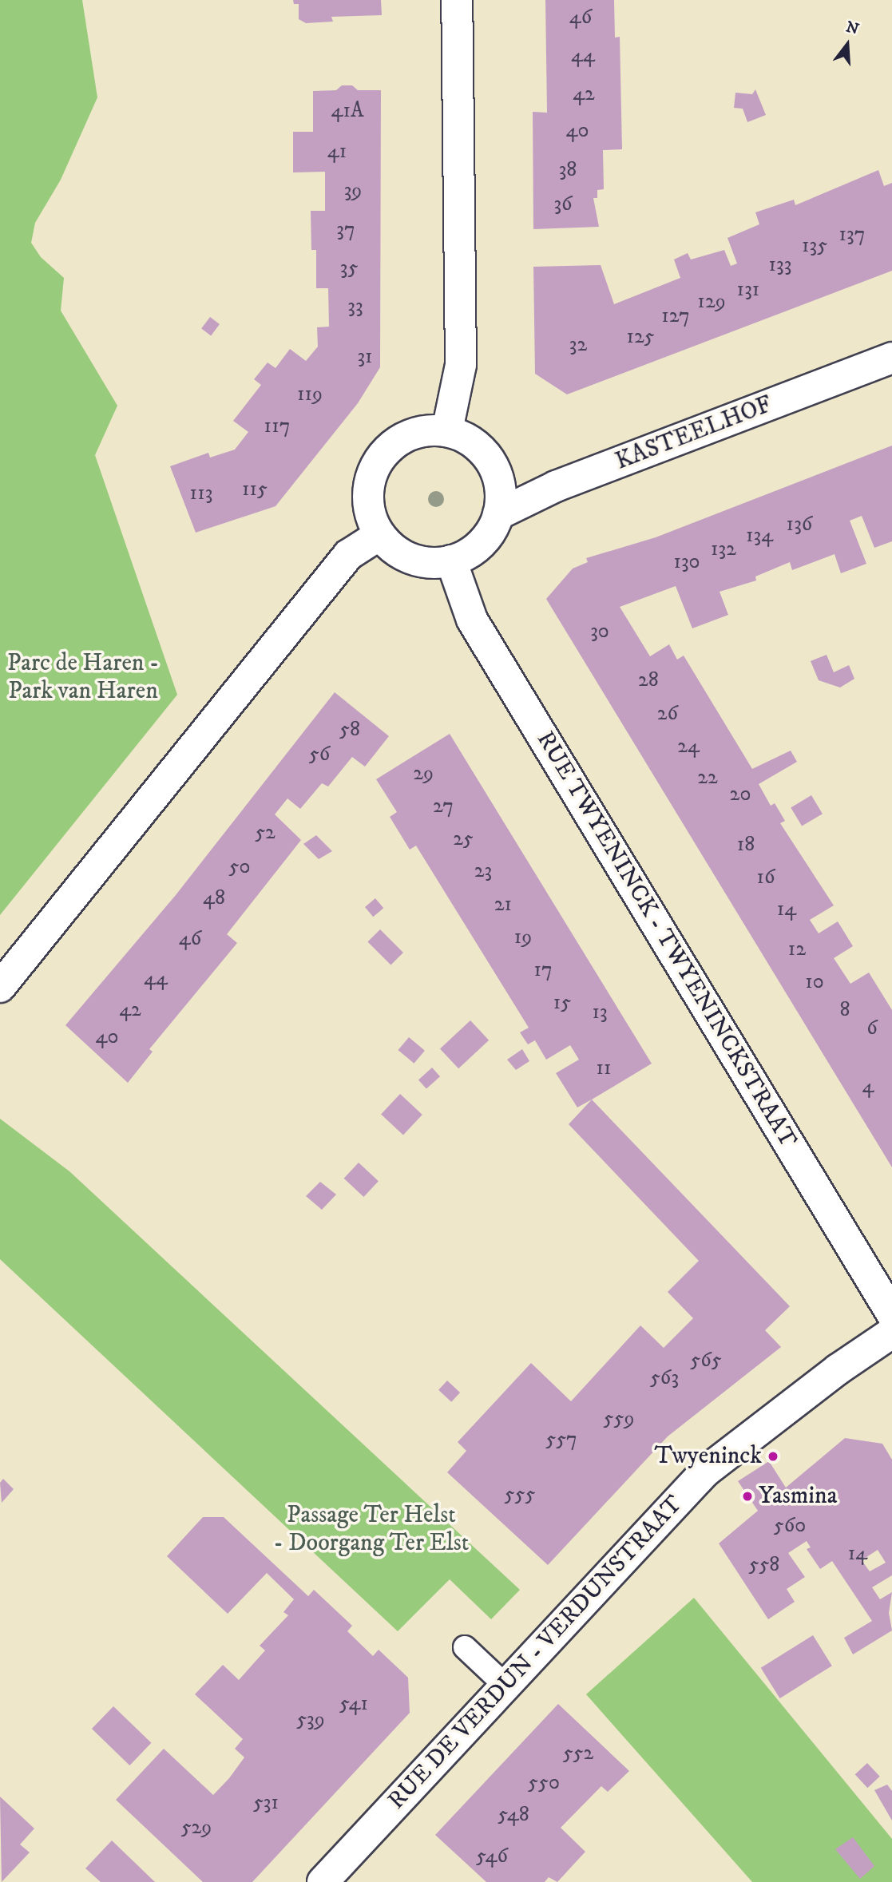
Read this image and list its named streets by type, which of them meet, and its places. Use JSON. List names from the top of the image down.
{
  "streets": {
    "street": ["KASTEELHOF", "RUE TWYENINCK - TWYENINCKSTRAAT", "RUE DE VERDUN - VERDUNSTRAAT"]
  },
  "crossings": [
    ["KASTEELHOF", "RUE TWYENINCK - TWYENINCKSTRAAT"]
  ],
  "parks": ["Parc de Haren - Park van Haren", "Passage Ter Helst - Doorgang Ter Elst"],
  "places": ["Twyeninck", "Yasmina"],
  "house_numbers": [
    "46",
    "44",
    "42",
    "41A",
    "40",
    "41",
    "38",
    "39",
    "36",
    "37",
    "137",
    "135",
    "133",
    "35",
    "131",
    "129",
    "33",
    "127",
    "125",
    "32",
    "31",
    "119",
    "117",
    "115",
    "113",
    "136",
    "134",
    "132",
    "130",
    "30",
    "28",
    "26",
    "58",
    "24",
    "56",
    "29",
    "22",
    "20",
    "27",
    "52",
    "25",
    "18",
    "50",
    "23",
    "16",
    "48",
    "21",
    "14",
    "19",
    "46",
    "12",
    "17",
    "44",
    "10",
    "15",
    "42",
    "8",
    "13",
    "6",
    "40",
    "11",
    "4",
    "565",
    "563",
    "559",
    "557",
    "555",
    "560",
    "14",
    "558",
    "541",
    "539",
    "552",
    "550",
    "531",
    "548",
    "529",
    "546"
  ],
  "north": "top"
}
